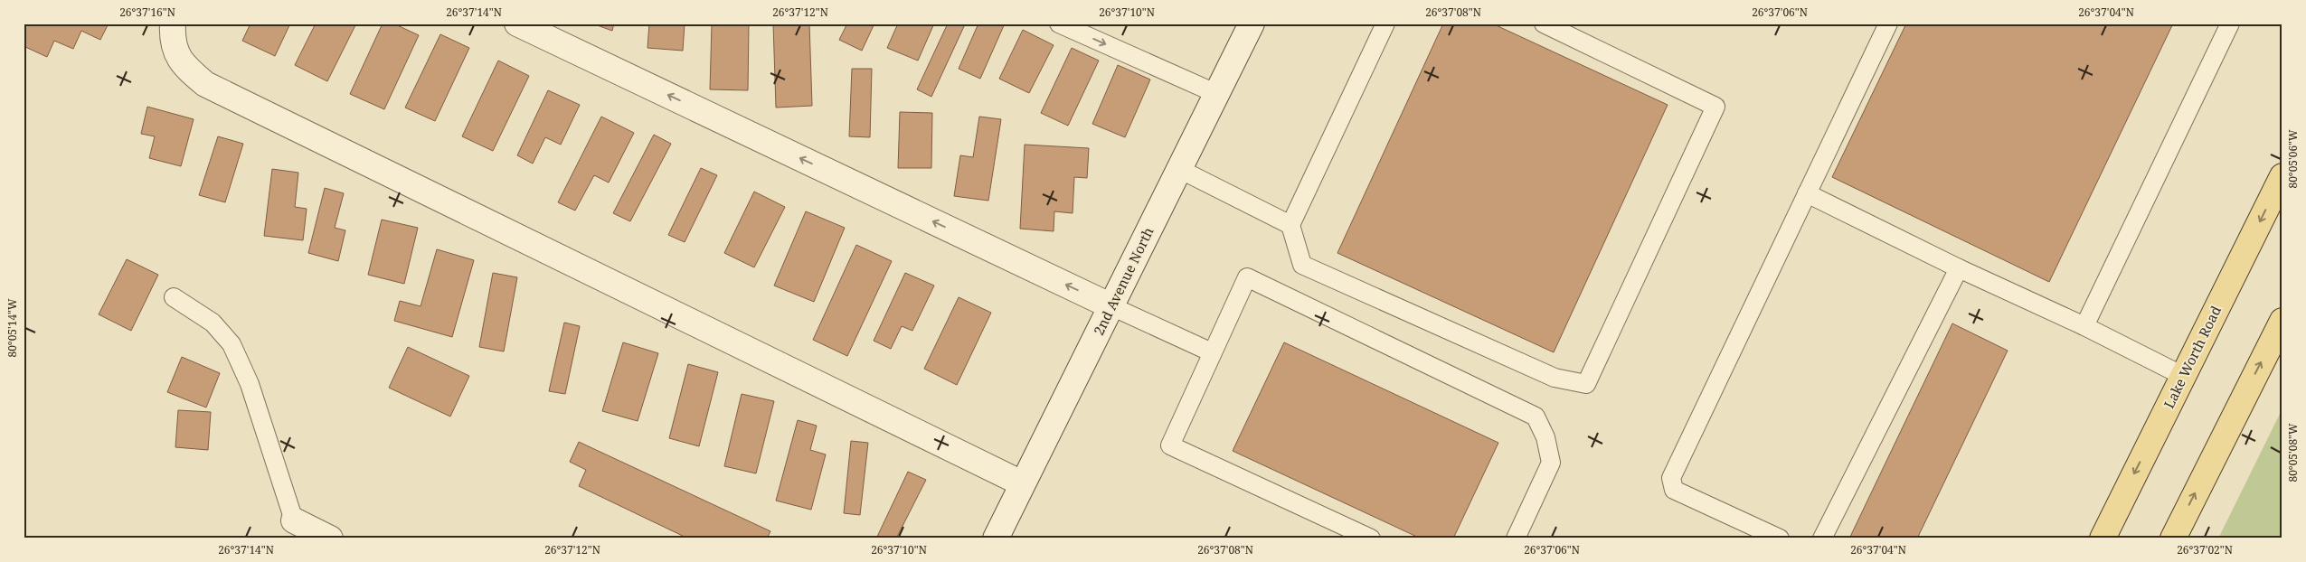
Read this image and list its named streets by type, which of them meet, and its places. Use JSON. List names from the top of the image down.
{
  "streets": {
    "main road": ["Lake Worth Road"],
    "street": ["2nd Avenue North"]
  },
  "coordinates": [
    "26°37'16\"N",
    "26°37'14\"N",
    "26°37'12\"N",
    "26°37'10\"N",
    "26°37'08\"N",
    "26°37'06\"N",
    "26°37'04\"N",
    "80°05'06\"W",
    "80°05'14\"W",
    "80°05'08\"W",
    "26°37'02\"N"
  ]
}
